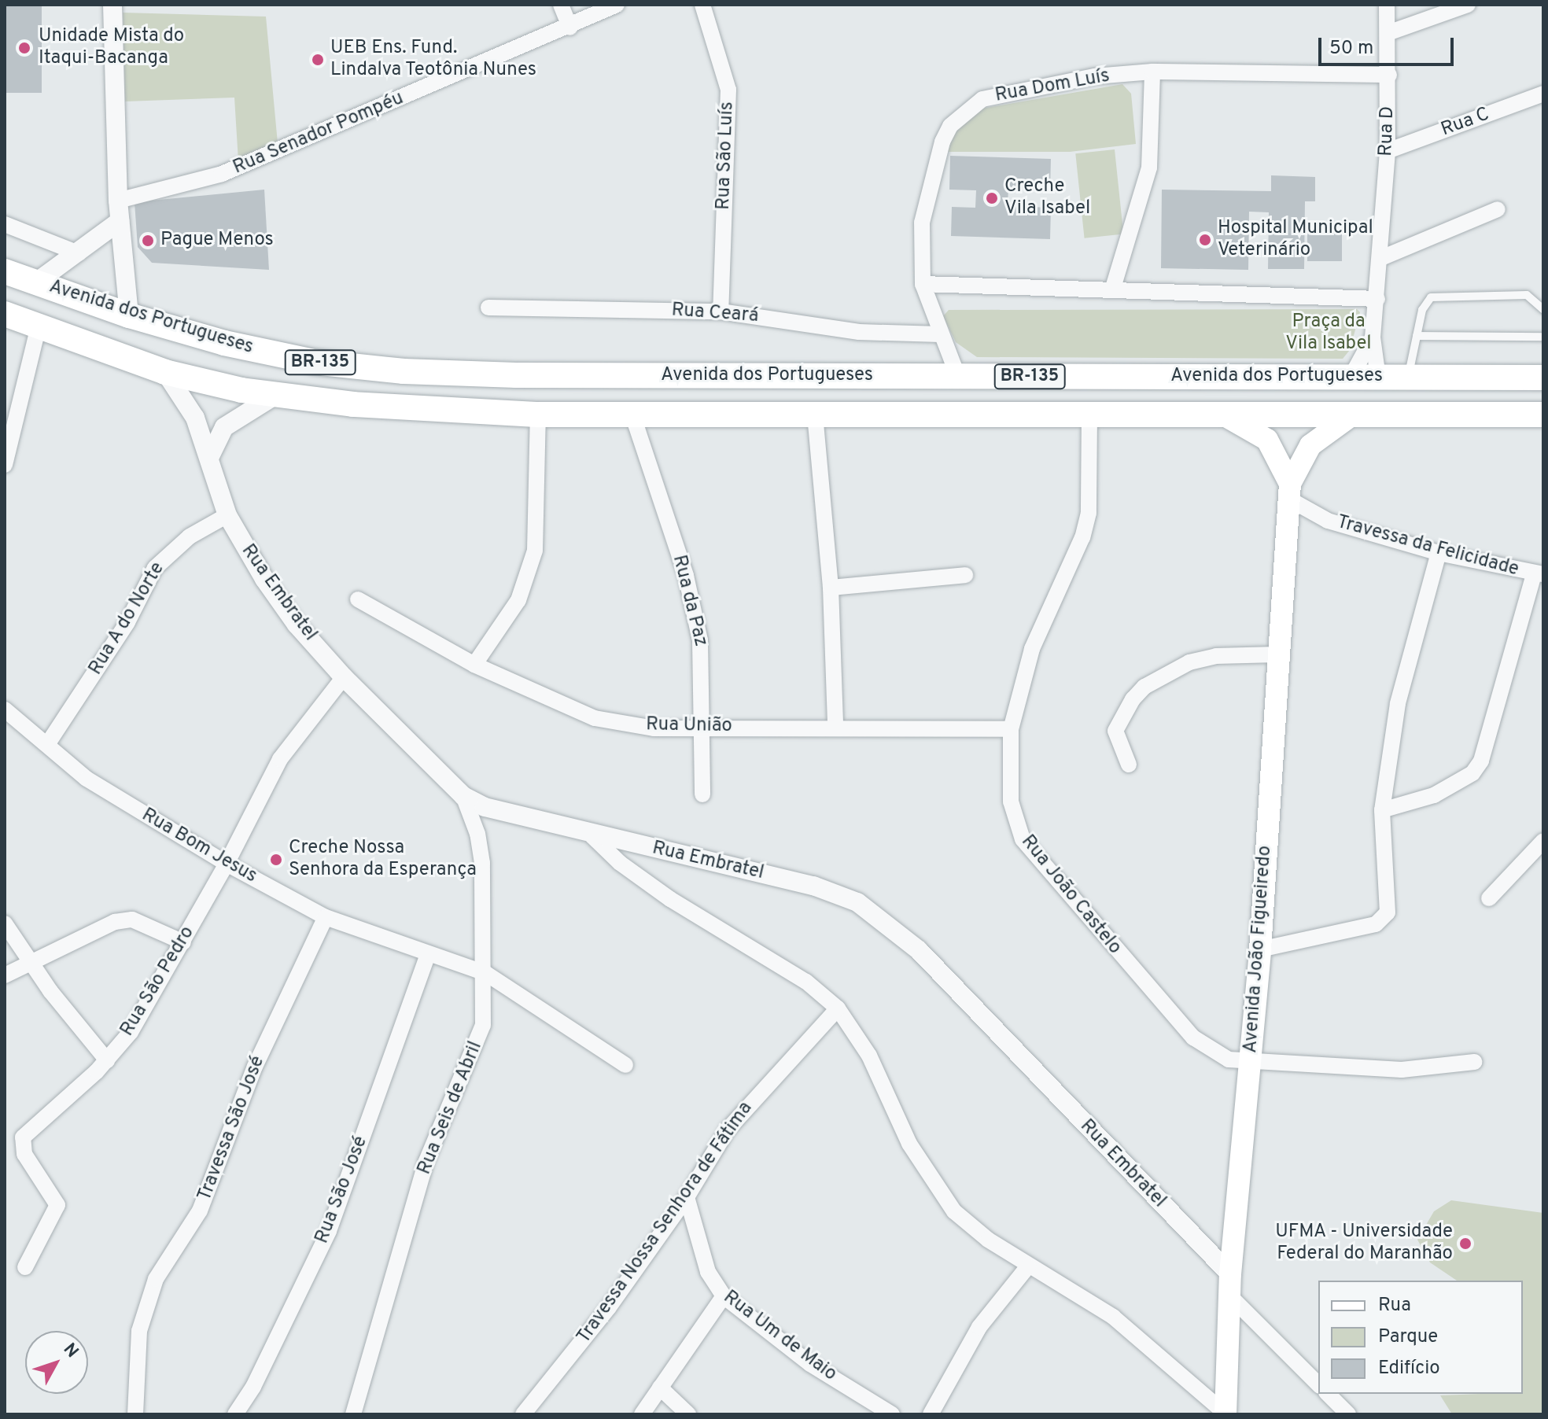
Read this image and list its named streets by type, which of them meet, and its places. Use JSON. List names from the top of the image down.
{
  "streets": {
    "highway": ["Avenida dos Portugueses", "BR-135"],
    "main road": ["Avenida João Figueiredo"],
    "street": [
      "Rua Dom Luís",
      "Rua C",
      "Rua D",
      "Rua Senador Pompéu",
      "Rua São Luís",
      "Rua Ceará",
      "Travessa da Felicidade",
      "Rua Embratel",
      "Rua da Paz",
      "Rua A do Norte",
      "Rua União",
      "Rua Bom Jesus",
      "Rua João Castelo",
      "Rua São Pedro",
      "Rua Seis de Abril",
      "Travessa São José",
      "Rua São José",
      "Travessa Nossa Senhora de Fátima",
      "Rua Um de Maio"
    ]
  },
  "crossings": [
    ["Rua Dom Luís", "Rua D"],
    ["Rua Dom Luís", "Rua Ceará"],
    ["Rua Dom Luís", "Avenida dos Portugueses"],
    ["Rua C", "Rua D"],
    ["Rua D", "Avenida dos Portugueses"],
    ["Rua São Luís", "Rua Ceará"],
    ["Avenida dos Portugueses", "Rua Embratel"],
    ["Avenida dos Portugueses", "Rua da Paz"],
    ["Avenida dos Portugueses", "Rua João Castelo"],
    ["Avenida dos Portugueses", "Avenida João Figueiredo"],
    ["Travessa da Felicidade", "Avenida João Figueiredo"],
    ["Rua Embratel", "Rua A do Norte"],
    ["Rua Embratel", "Avenida João Figueiredo"],
    ["Rua Embratel", "Rua São Pedro"],
    ["Rua Embratel", "Rua Seis de Abril"],
    ["Rua da Paz", "Rua União"],
    ["Rua A do Norte", "Rua Bom Jesus"],
    ["Rua União", "Rua João Castelo"],
    ["Rua Bom Jesus", "Rua São Pedro"],
    ["Rua Bom Jesus", "Rua Seis de Abril"],
    ["Rua Bom Jesus", "Travessa São José"],
    ["Rua Bom Jesus", "Rua São José"],
    ["Rua João Castelo", "Avenida João Figueiredo"],
    ["Travessa Nossa Senhora de Fátima", "Rua Um de Maio"]
  ],
  "parks": ["Praça da Vila Isabel"],
  "places": [
    "Unidade Mista do Itaqui-Bacanga",
    "UEB Ens. Fund. Lindalva Teotônia Nunes",
    "Creche Vila Isabel",
    "Hospital Municipal Veterinário",
    "Pague Menos",
    "Creche Nossa Senhora da Esperança",
    "UFMA - Universidade Federal do Maranhão"
  ],
  "legend": ["Rua", "Parque", "Edifício"],
  "scale_bar": "50 m",
  "north": "top right"
}
